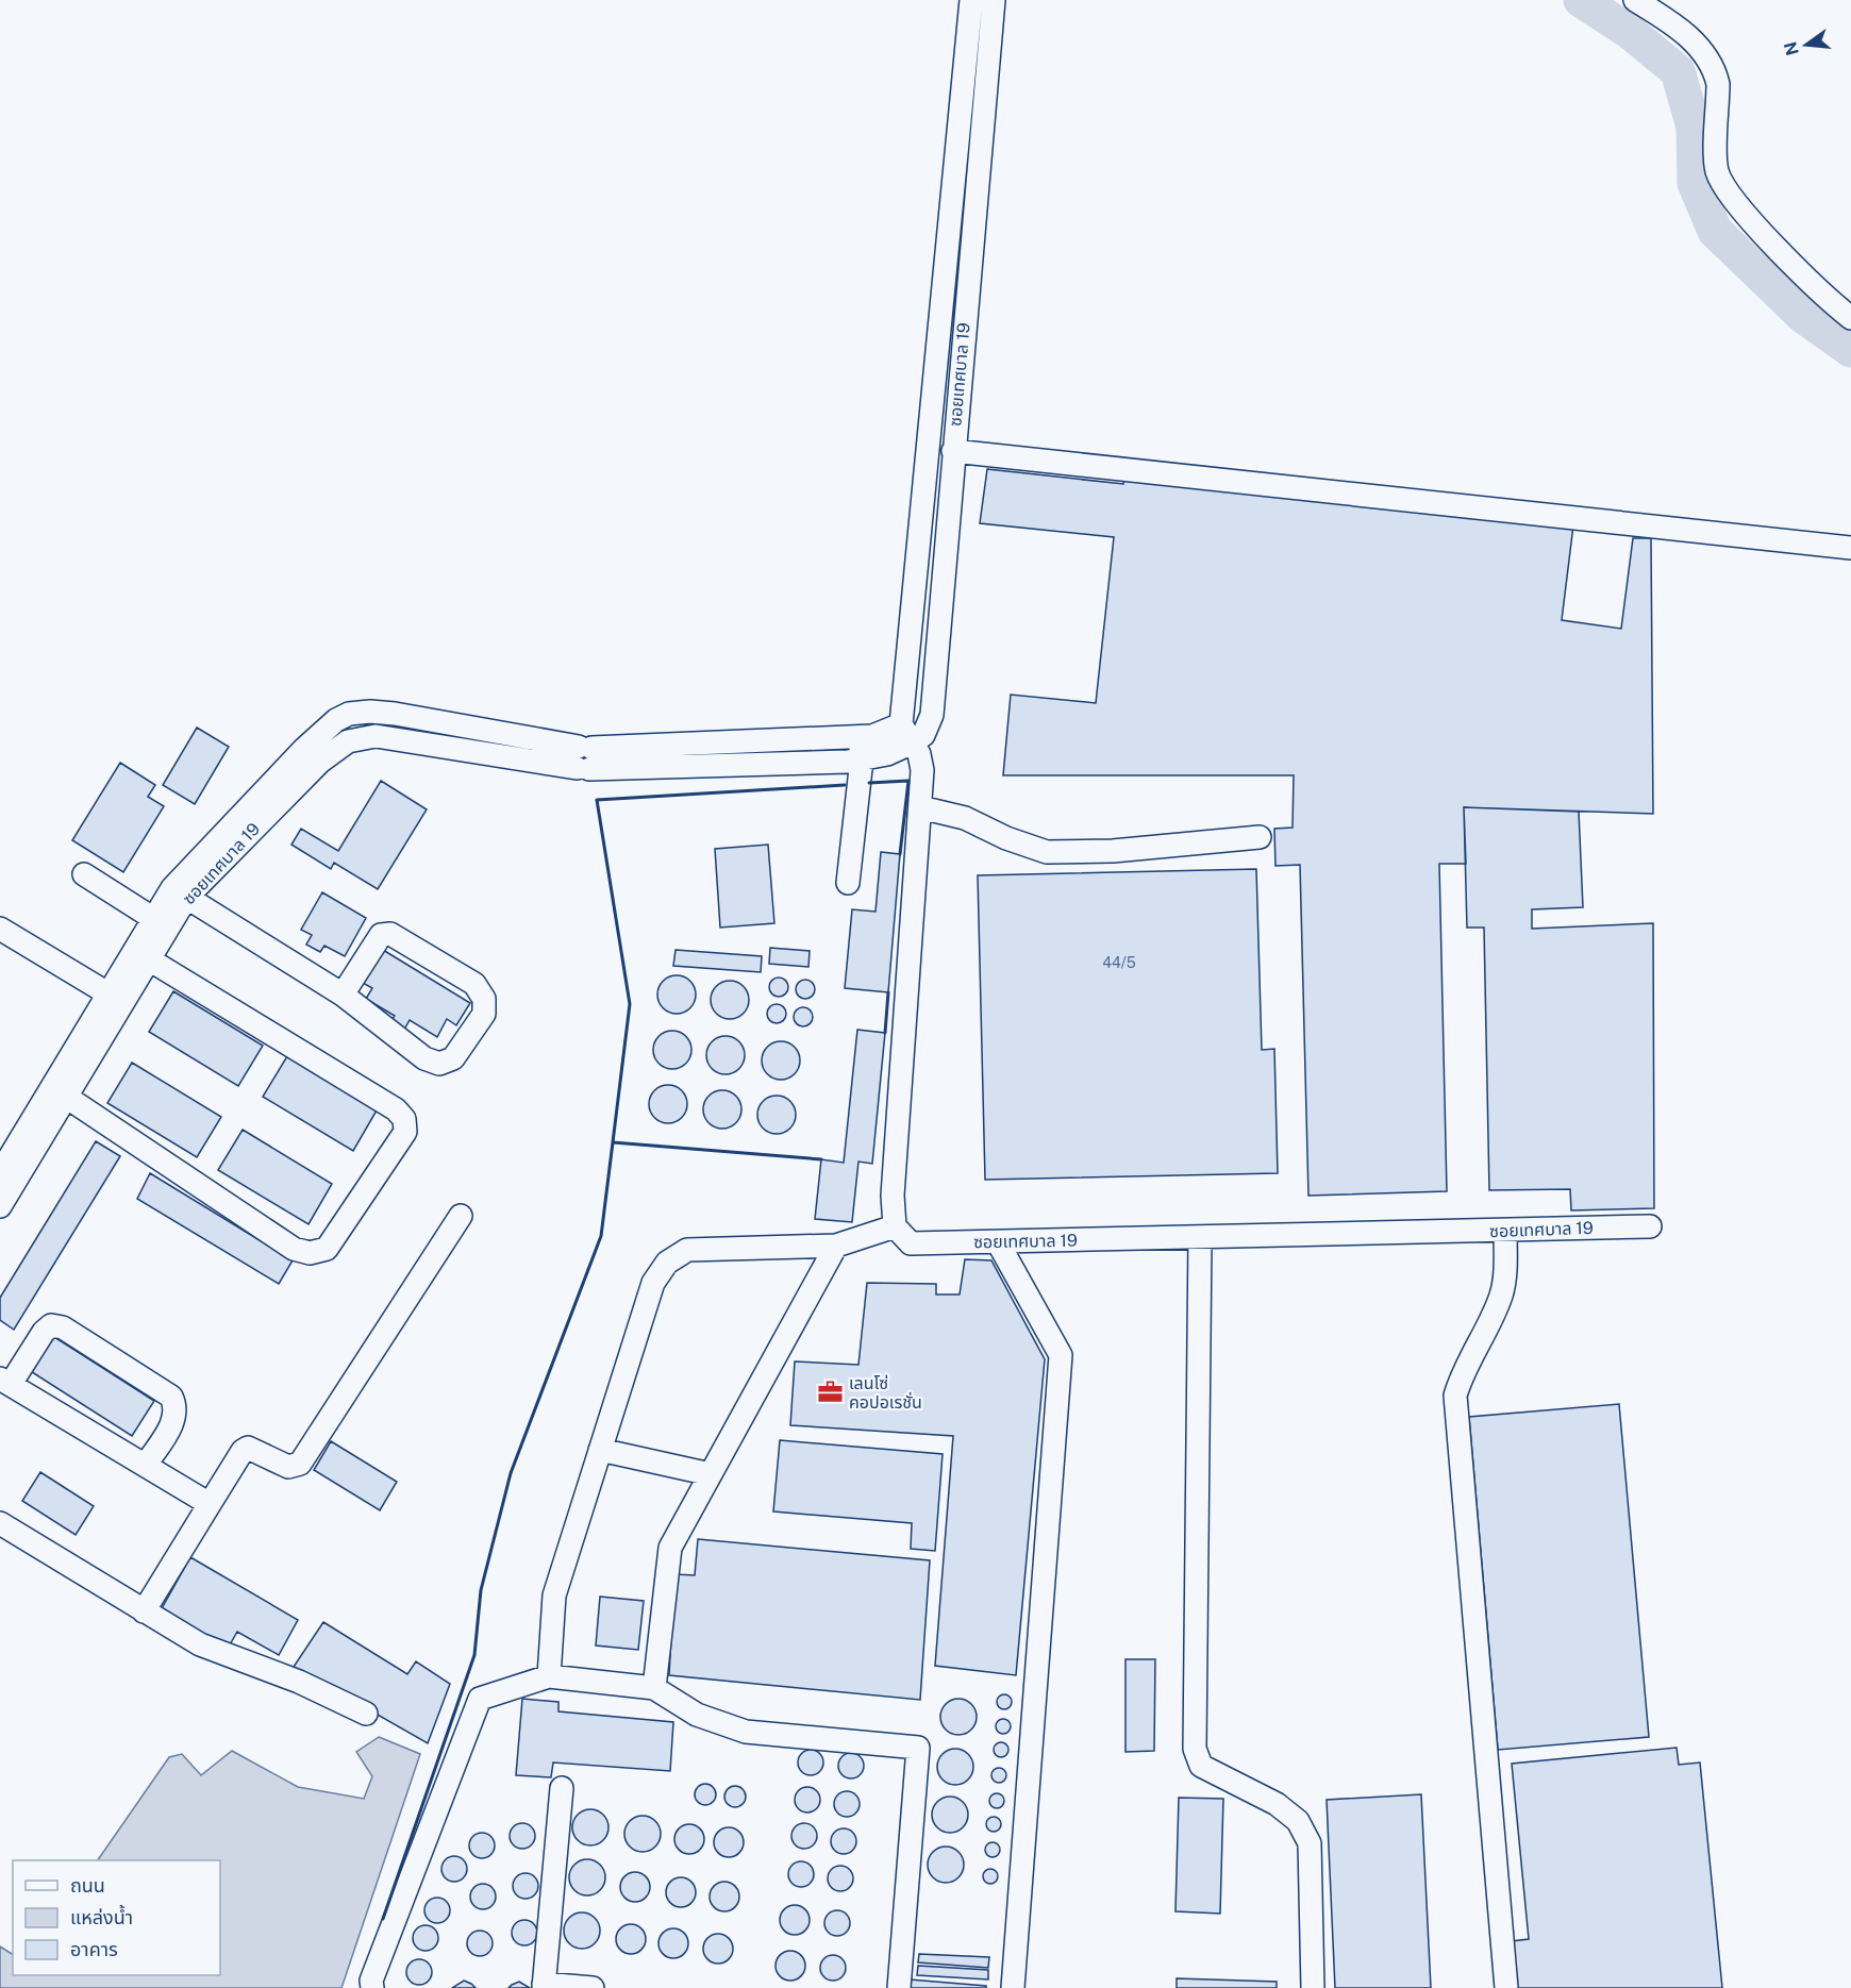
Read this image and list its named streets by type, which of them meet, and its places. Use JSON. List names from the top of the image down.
{
  "streets": {
    "street": ["ซอยเทศบาล 19"]
  },
  "places": {
    "office": ["เลนโซ่ คอปอเรชั่น"]
  },
  "house_numbers": ["44/5"],
  "legend": ["ถนน", "แหล่งน้ำ", "อาคาร"],
  "north": "left"
}
